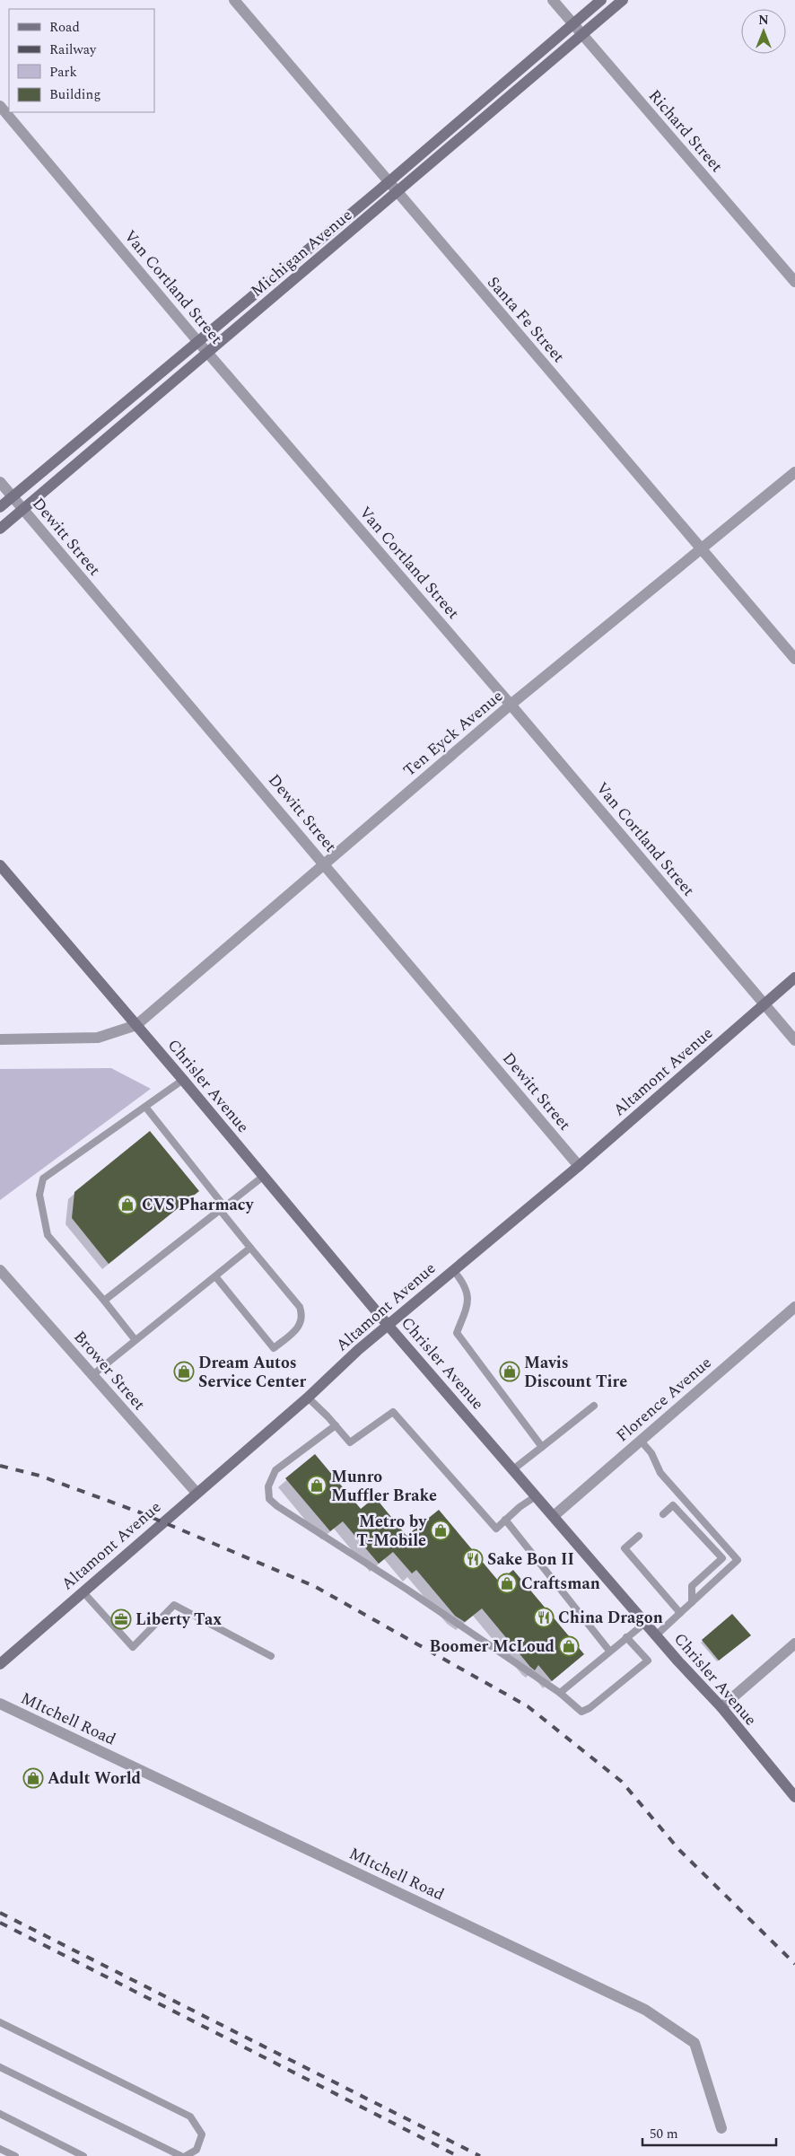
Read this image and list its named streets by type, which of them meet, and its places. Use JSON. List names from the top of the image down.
{
  "streets": {
    "street": [
      "Richard Street",
      "Michigan Avenue",
      "Van Cortland Street",
      "Santa Fe Street",
      "Dewitt Street",
      "Ten Eyck Avenue",
      "Altamont Avenue",
      "Chrisler Avenue",
      "Brower Street",
      "Florence Avenue",
      "MItchell Road"
    ]
  },
  "crossings": [
    ["Richard Street", "Michigan Avenue"],
    ["Michigan Avenue", "Van Cortland Street"],
    ["Michigan Avenue", "Santa Fe Street"],
    ["Michigan Avenue", "Dewitt Street"],
    ["Van Cortland Street", "Ten Eyck Avenue"],
    ["Van Cortland Street", "Altamont Avenue"],
    ["Santa Fe Street", "Ten Eyck Avenue"],
    ["Dewitt Street", "Ten Eyck Avenue"],
    ["Dewitt Street", "Altamont Avenue"],
    ["Ten Eyck Avenue", "Chrisler Avenue"],
    ["Altamont Avenue", "Chrisler Avenue"],
    ["Altamont Avenue", "Brower Street"],
    ["Chrisler Avenue", "Florence Avenue"]
  ],
  "places": {
    "shop": [
      "CVS Pharmacy",
      "Dream Autos Service Center",
      "Mavis Discount Tire",
      "Munro Muffler Brake",
      "Metro by T-Mobile",
      "Craftsman",
      "Boomer McLoud",
      "Adult World"
    ],
    "restaurant": ["Sake Bon II", "China Dragon"],
    "office": ["Liberty Tax"]
  },
  "legend": [
    "Road",
    "Railway",
    "Park",
    "Building"
  ],
  "scale_bar": "50 m",
  "north": "top"
}
